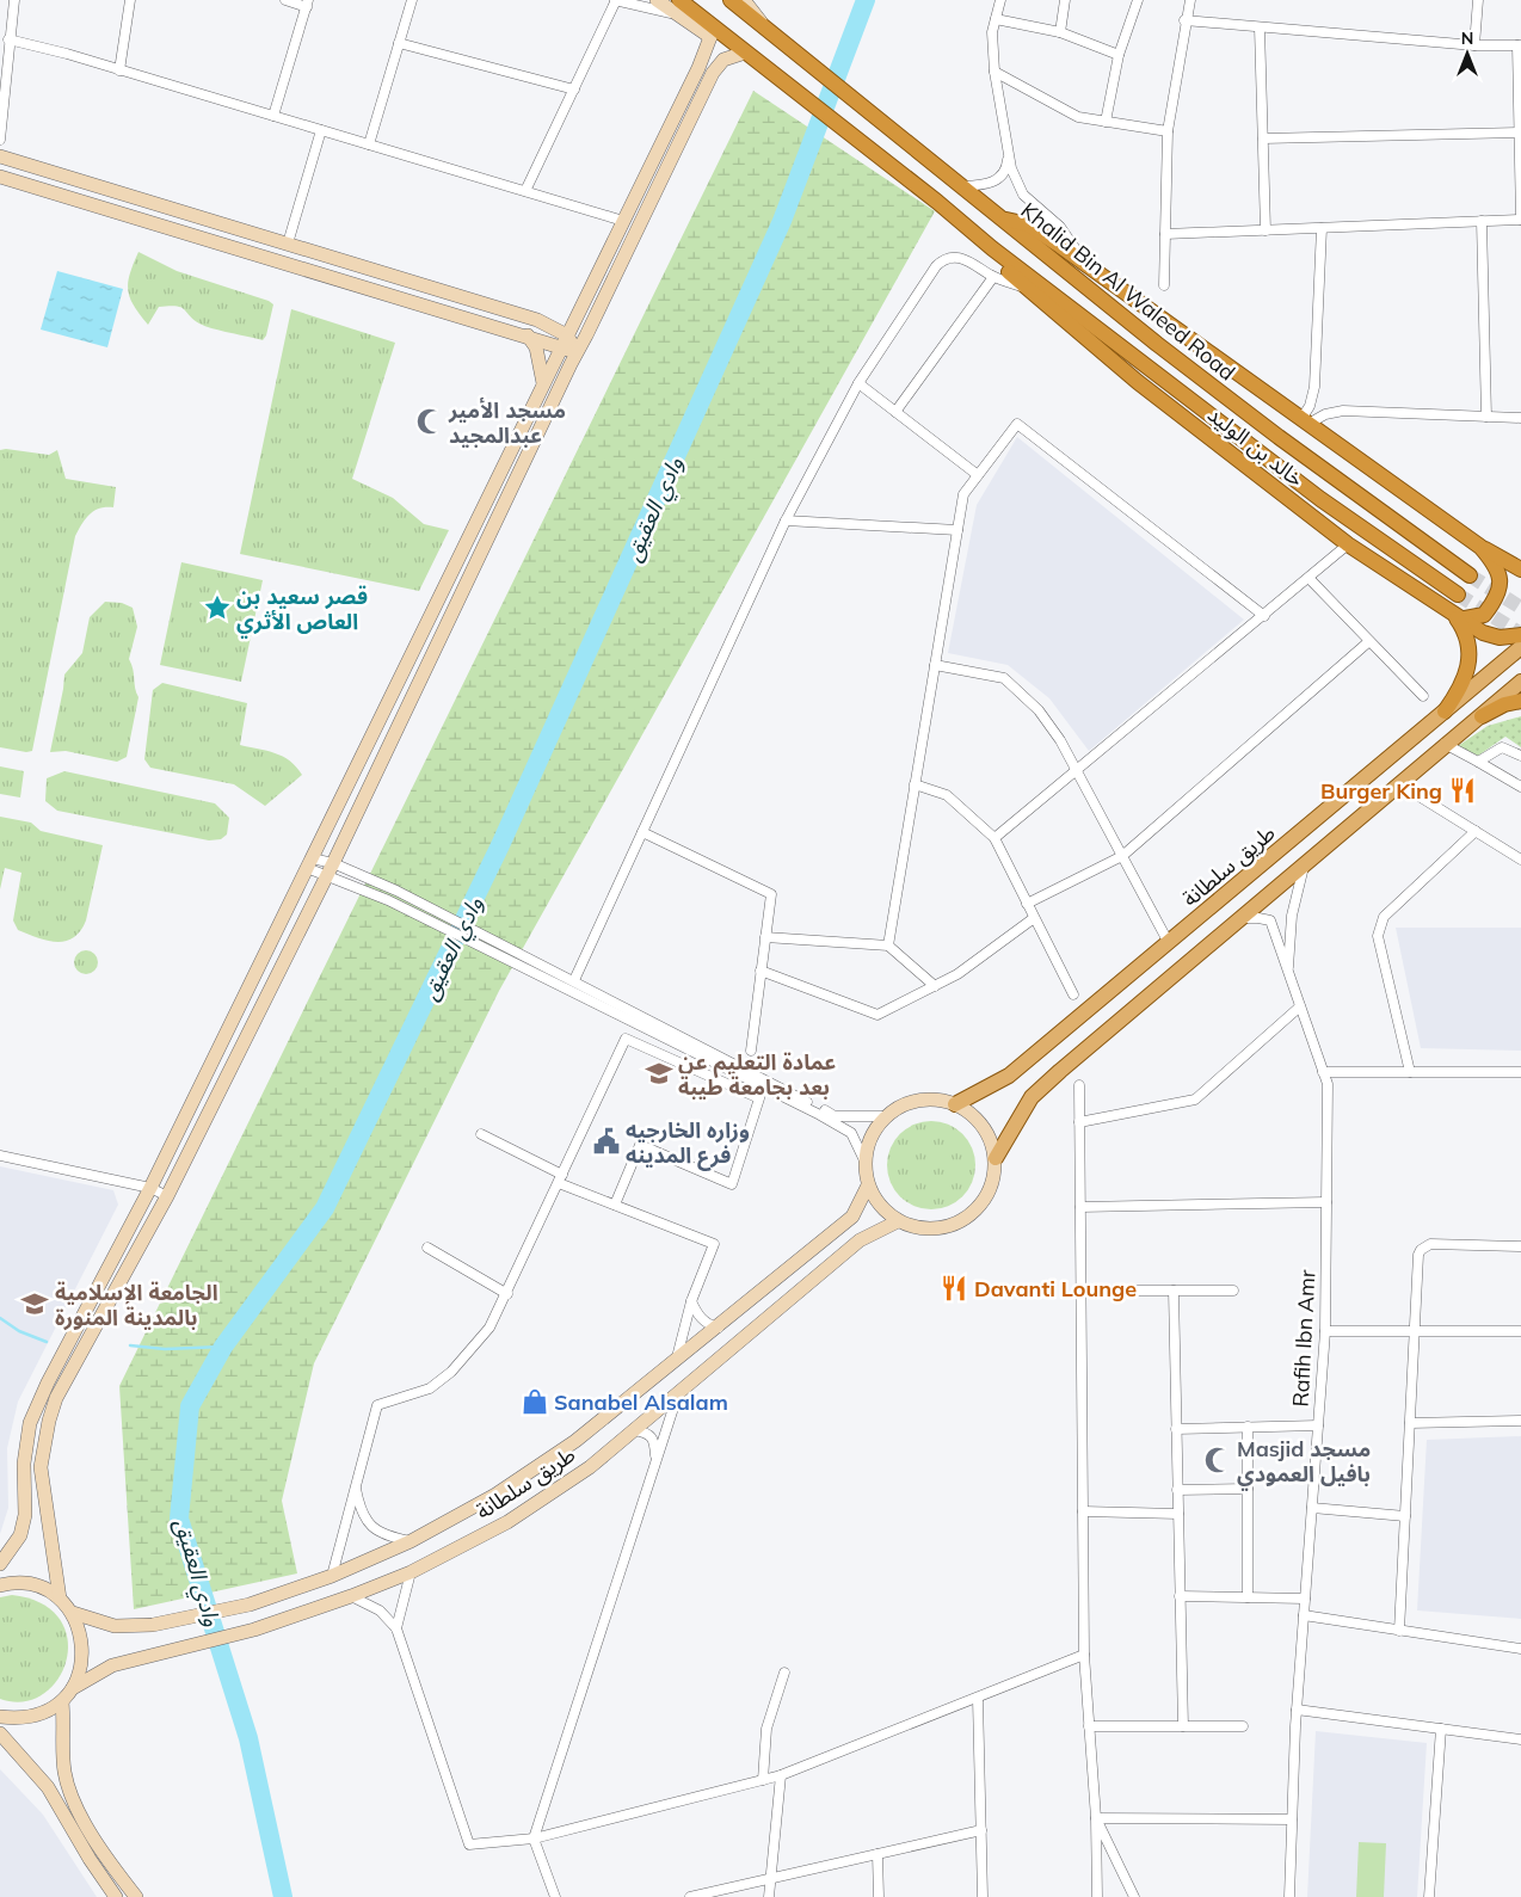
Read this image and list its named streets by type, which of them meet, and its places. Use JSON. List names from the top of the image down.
{
  "streets": {
    "highway": ["Khalid Bin Al Waleed Road", "خالد بن الوليد"],
    "main road": ["طريق سلطانة"],
    "street": ["Rafih Ibn Amr"]
  },
  "crossings": [
    ["Khalid Bin Al Waleed Road", "خالد بن الوليد"]
  ],
  "water": ["وادي العقيق"],
  "places": {
    "mosque": ["مسجد الأمير عبدالمجيد", "Masjid مسجد بافيل العمودي"],
    "place": ["قصر سعيد بن العاص الأثري"],
    "restaurant": ["Burger King", "Davanti Lounge"],
    "school or university": ["عمادة التعليم عن بعد بجامعة طيبة", "الجامعة الإسلامية بالمدينة المنورة"],
    "public building": ["وزاره الخارجيه فرع المدينه"],
    "shop": ["Sanabel Alsalam"]
  },
  "north": "top"
}
